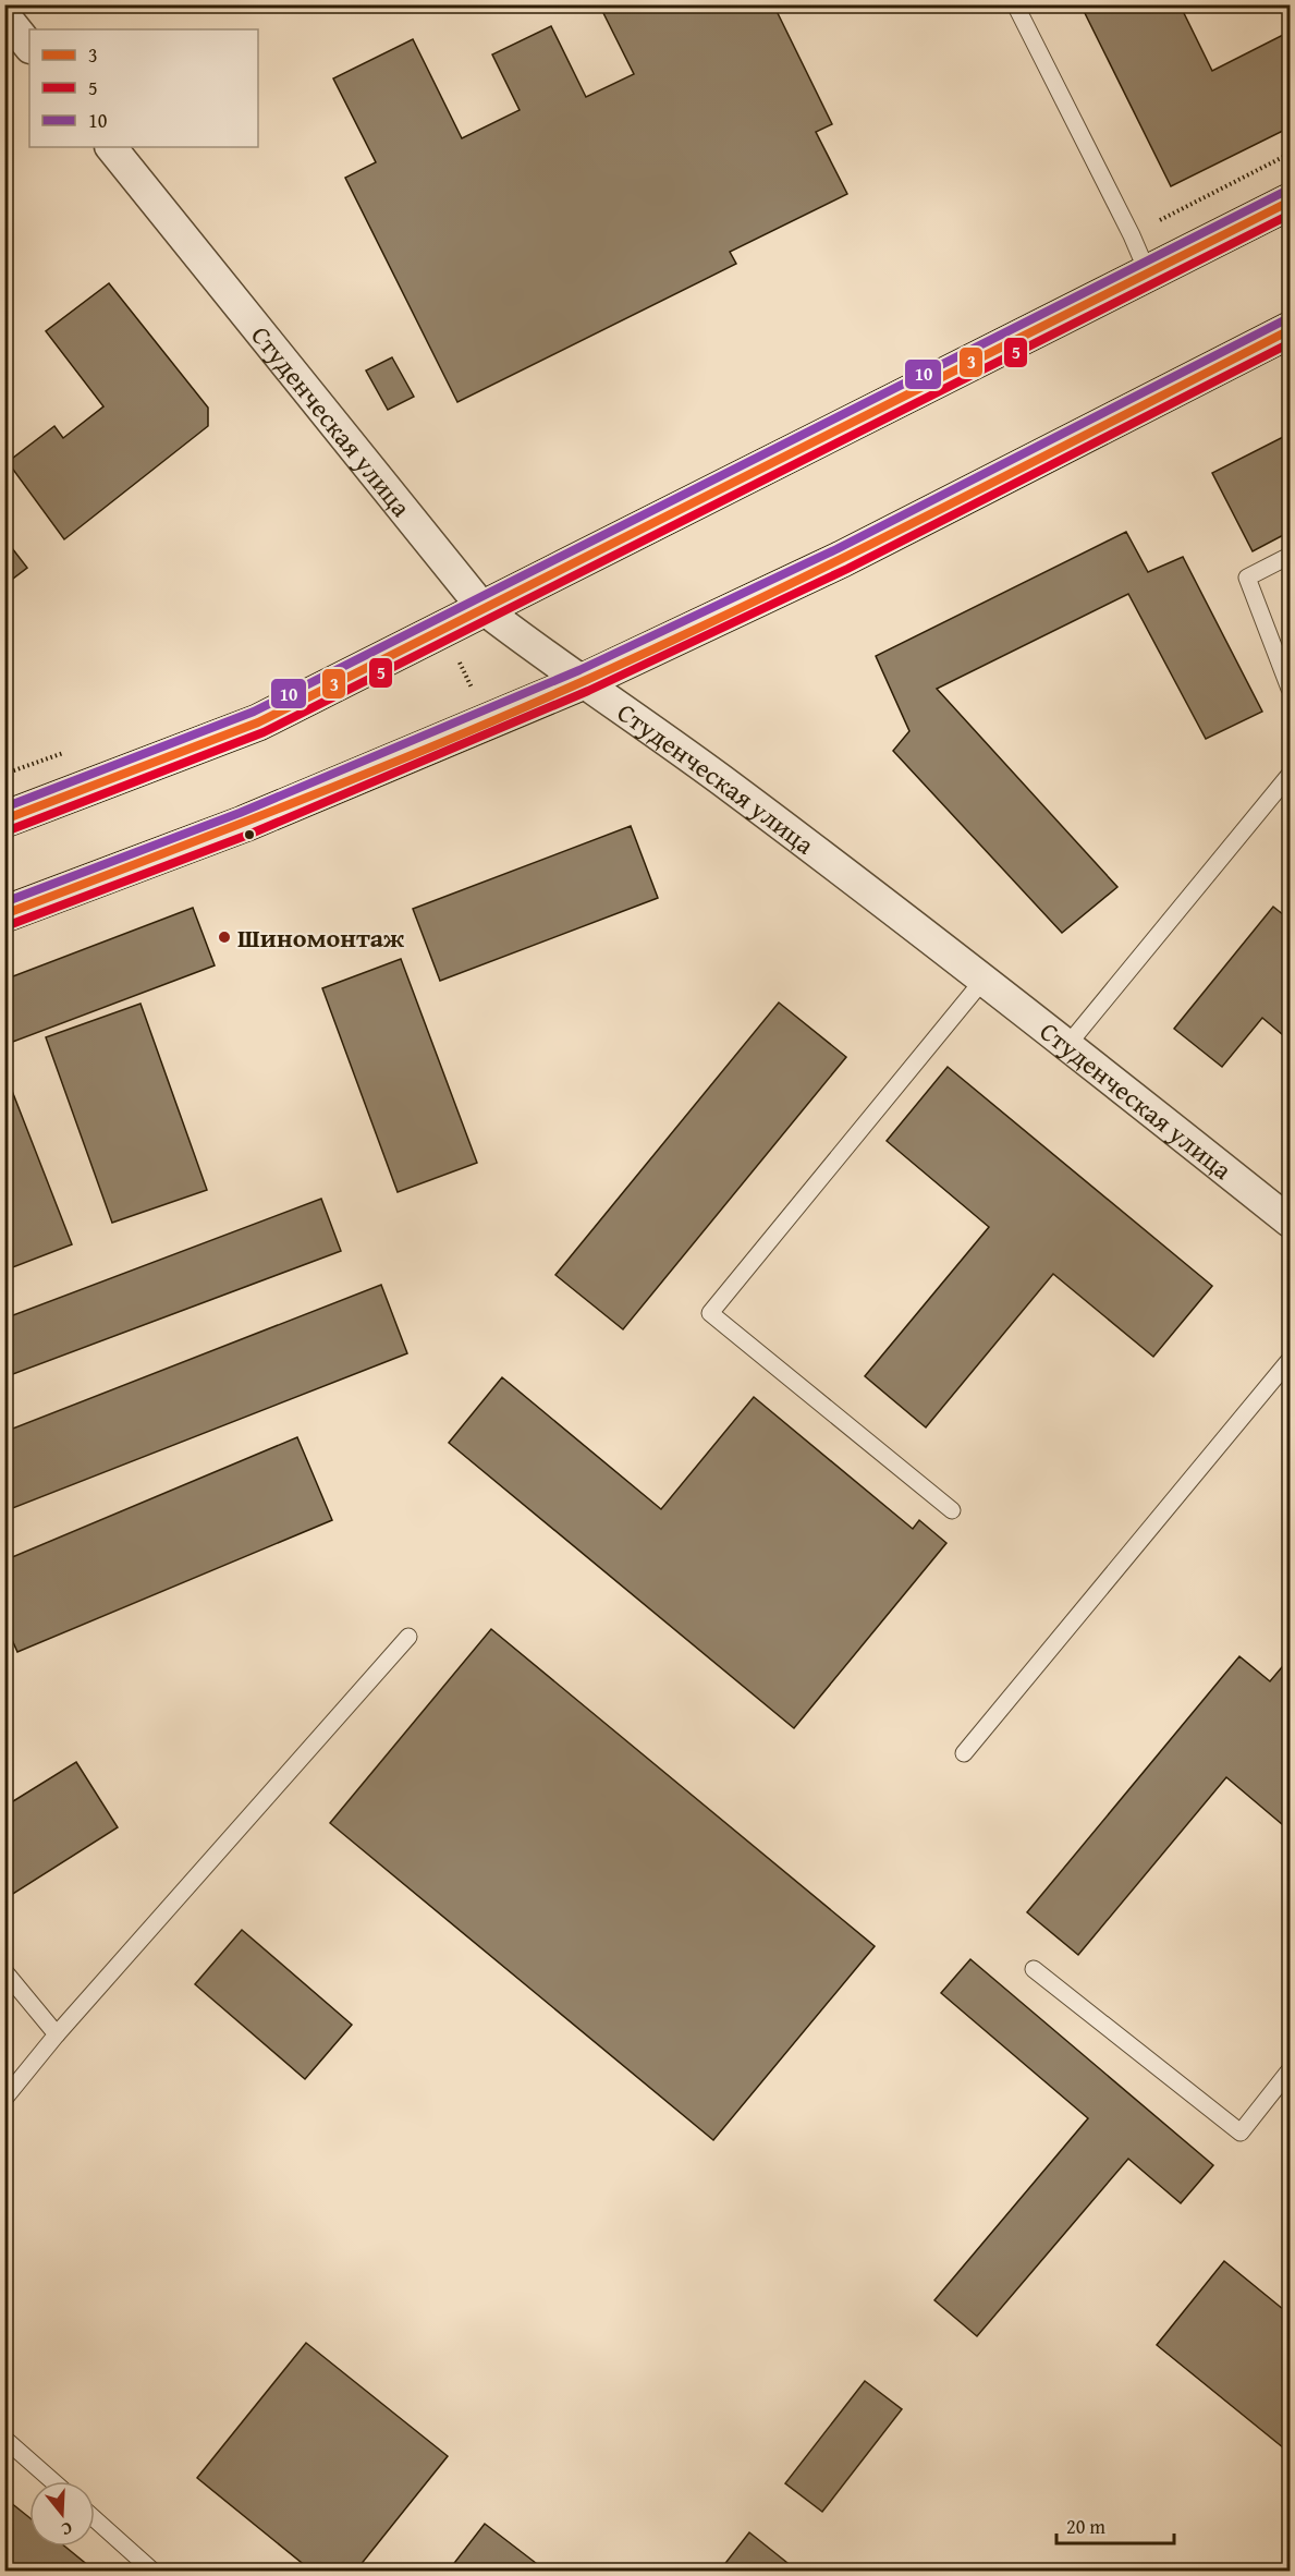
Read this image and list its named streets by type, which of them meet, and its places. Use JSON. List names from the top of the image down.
{
  "streets": {
    "street": ["Студенческая улица"]
  },
  "places": ["Шиномонтаж"],
  "lines": ["transit line 10", "transit line 3", "transit line 5"],
  "legend": ["3", "5", "10"],
  "scale_bar": "20 m",
  "north": "bottom"
}
